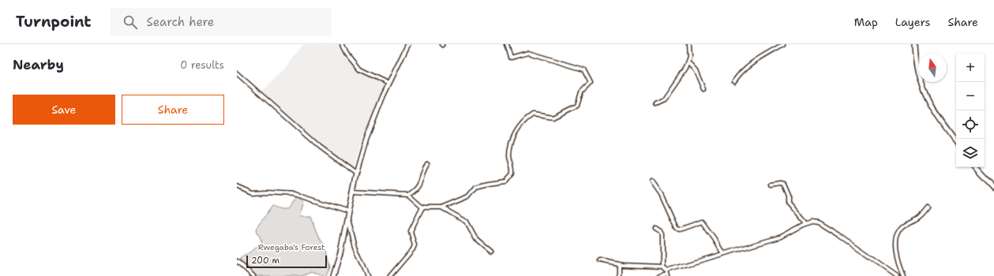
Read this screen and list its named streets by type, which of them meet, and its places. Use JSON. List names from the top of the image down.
{
  "parks": ["Rwegaba's Forest"],
  "scale_bar": "200 m",
  "north": "top",
  "page": {
    "header": "Turnpoint",
    "search": "Search here",
    "nav": ["Map", "Layers", "Share"],
    "heading": ["Nearby", "0 results"],
    "map_buttons": ["+", "−"],
    "buttons": ["Save", "Share"],
    "scale": "200 m"
  }
}
